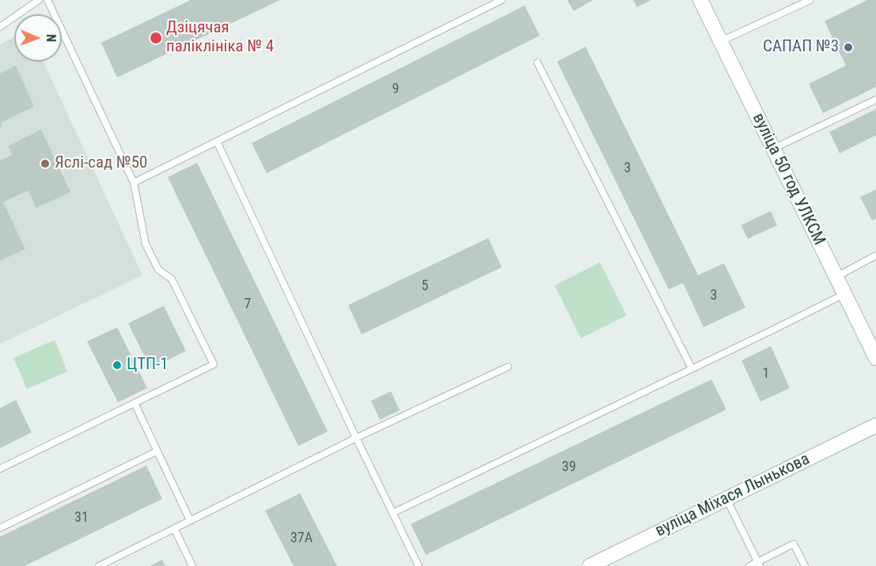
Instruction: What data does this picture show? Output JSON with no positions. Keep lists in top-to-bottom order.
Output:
{
  "streets": {
    "main road": ["вуліца 50 год УЛКСМ", "вуліца Міхася Лынькова"]
  },
  "places": [
    "Дзіцячая паліклініка № 4",
    "САПАП №3",
    "Яслі-сад №50",
    "ЦТП-1"
  ],
  "house_numbers": [
    "9",
    "3",
    "5",
    "3",
    "7",
    "1",
    "39",
    "31",
    "37А"
  ],
  "north": "right"
}
